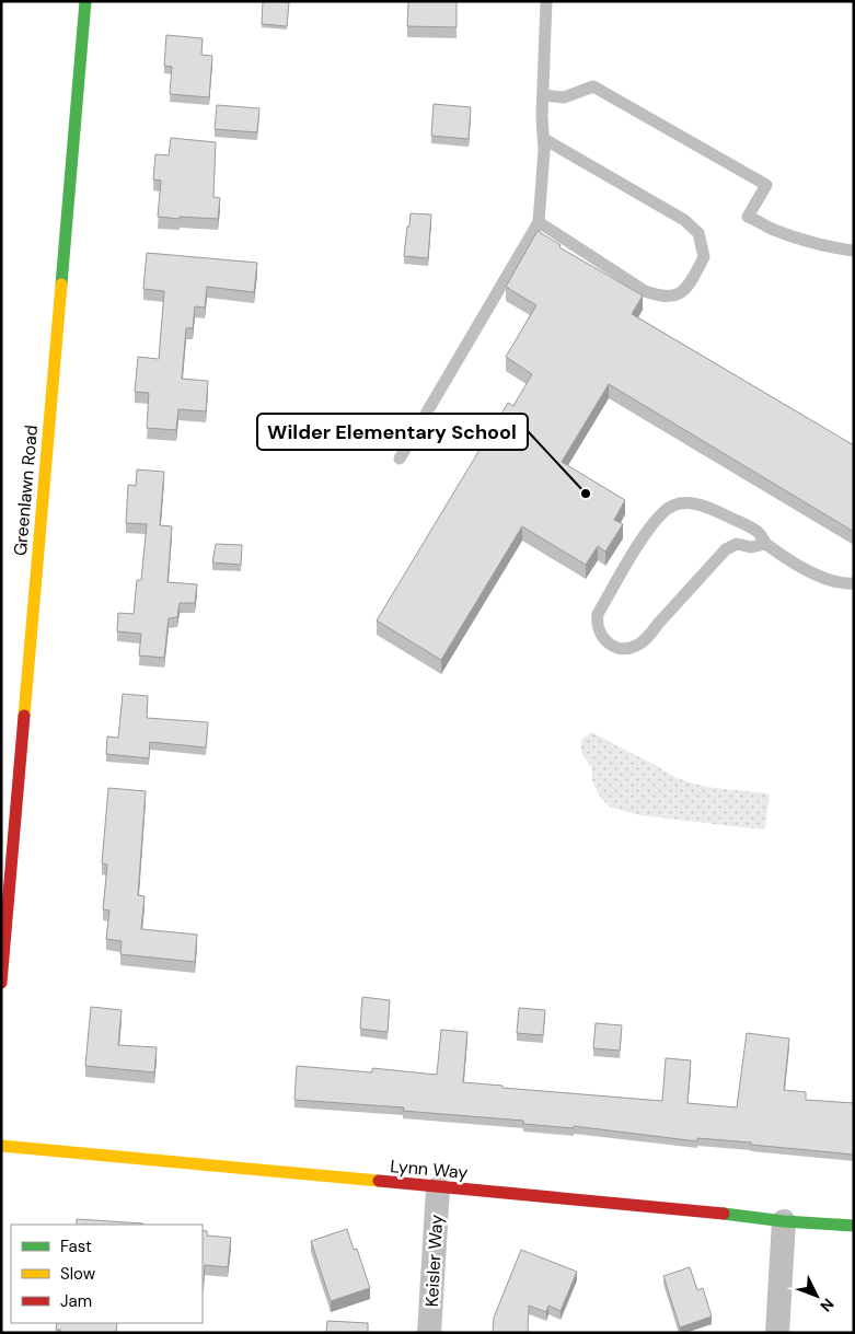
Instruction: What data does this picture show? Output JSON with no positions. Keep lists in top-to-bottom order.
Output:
{
  "streets": {
    "street": ["Greenlawn Road", "Lynn Way", "Keisler Way"]
  },
  "crossings": [
    ["Lynn Way", "Keisler Way"]
  ],
  "places": ["Wilder Elementary School"],
  "legend": ["Fast", "Slow", "Jam"],
  "north": "bottom right"
}
